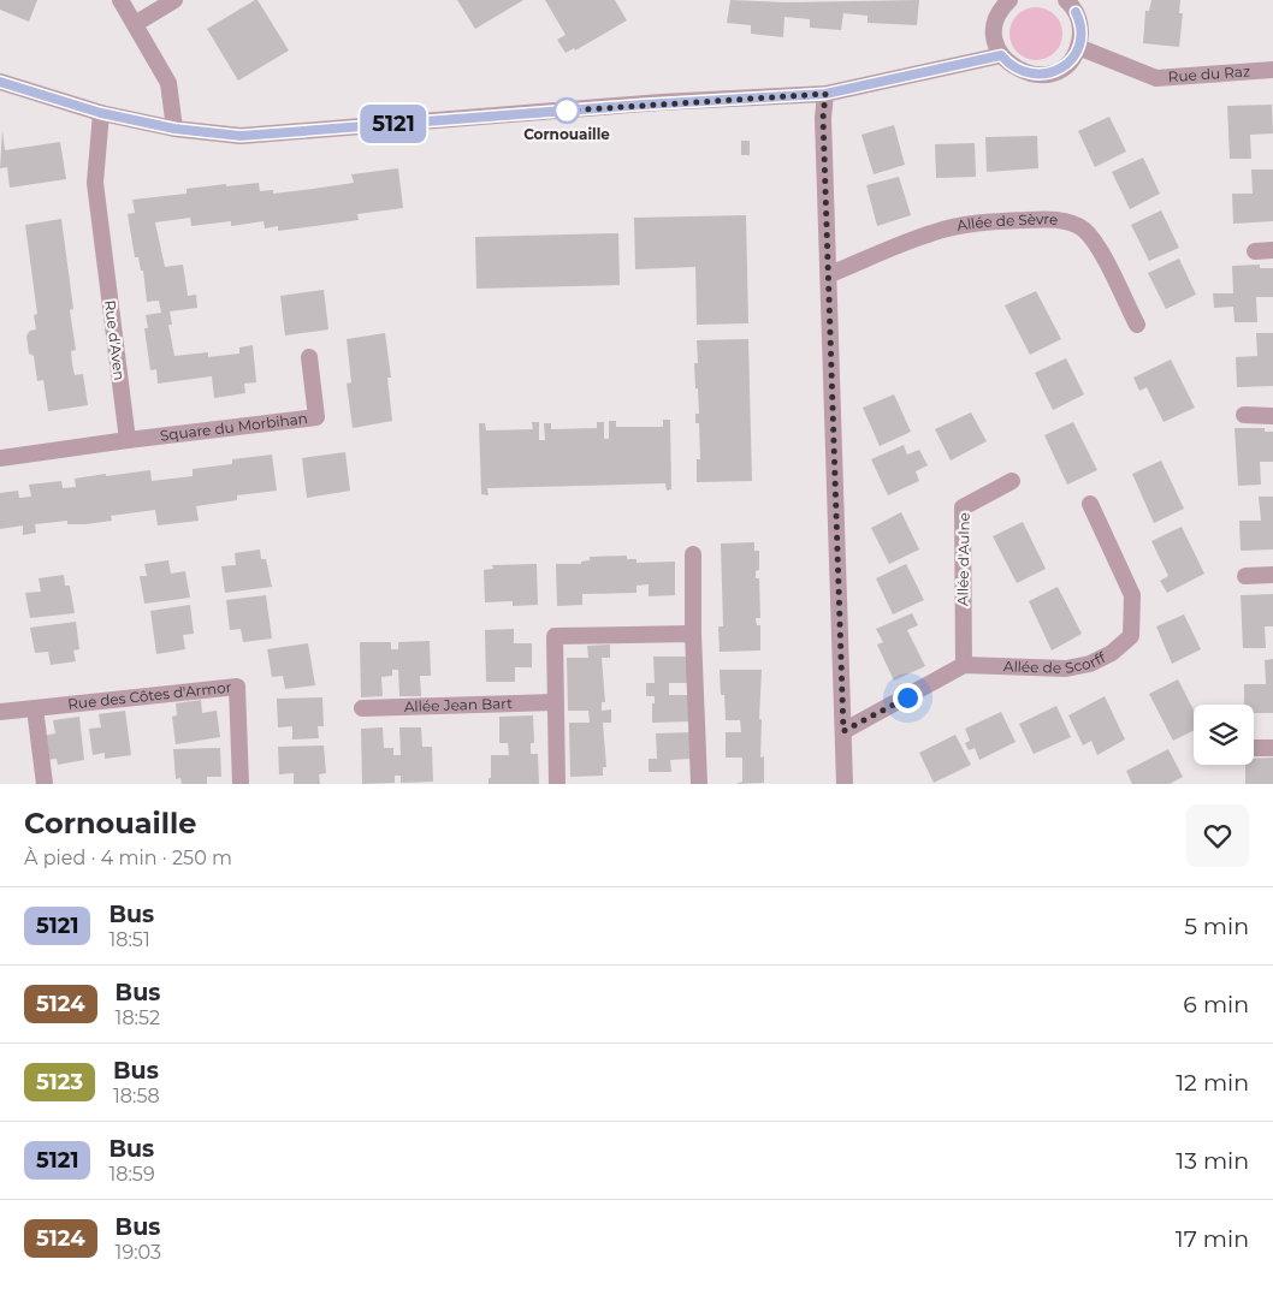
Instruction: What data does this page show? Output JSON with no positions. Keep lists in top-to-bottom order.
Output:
{
  "streets": {
    "street": [
      "Rue du Raz",
      "Allée de Sèvre",
      "Rue d'Aven",
      "Square du Morbihan",
      "Allée d'Aulne",
      "Allée de Scorff",
      "Rue des Côtes d'Armor",
      "Allée Jean Bart"
    ]
  },
  "crossings": [
    ["Rue d'Aven", "Square du Morbihan"],
    ["Allée d'Aulne", "Allée de Scorff"]
  ],
  "places": ["Cornouaille"],
  "lines": ["bus line 5121"],
  "page": {
    "on_map": "5121",
    "heading": ["Cornouaille", "À pied · 4 min · 250 m"],
    "list": [
      {
        "mark": "5121",
        "name": "Bus",
        "note": "18:51",
        "value": "5 min"
      },
      {
        "mark": "5124",
        "name": "Bus",
        "note": "18:52",
        "value": "6 min"
      },
      {
        "mark": "5123",
        "name": "Bus",
        "note": "18:58",
        "value": "12 min"
      },
      {
        "mark": "5121",
        "name": "Bus",
        "note": "18:59",
        "value": "13 min"
      },
      {
        "mark": "5124",
        "name": "Bus",
        "note": "19:03",
        "value": "17 min"
      }
    ]
  }
}
